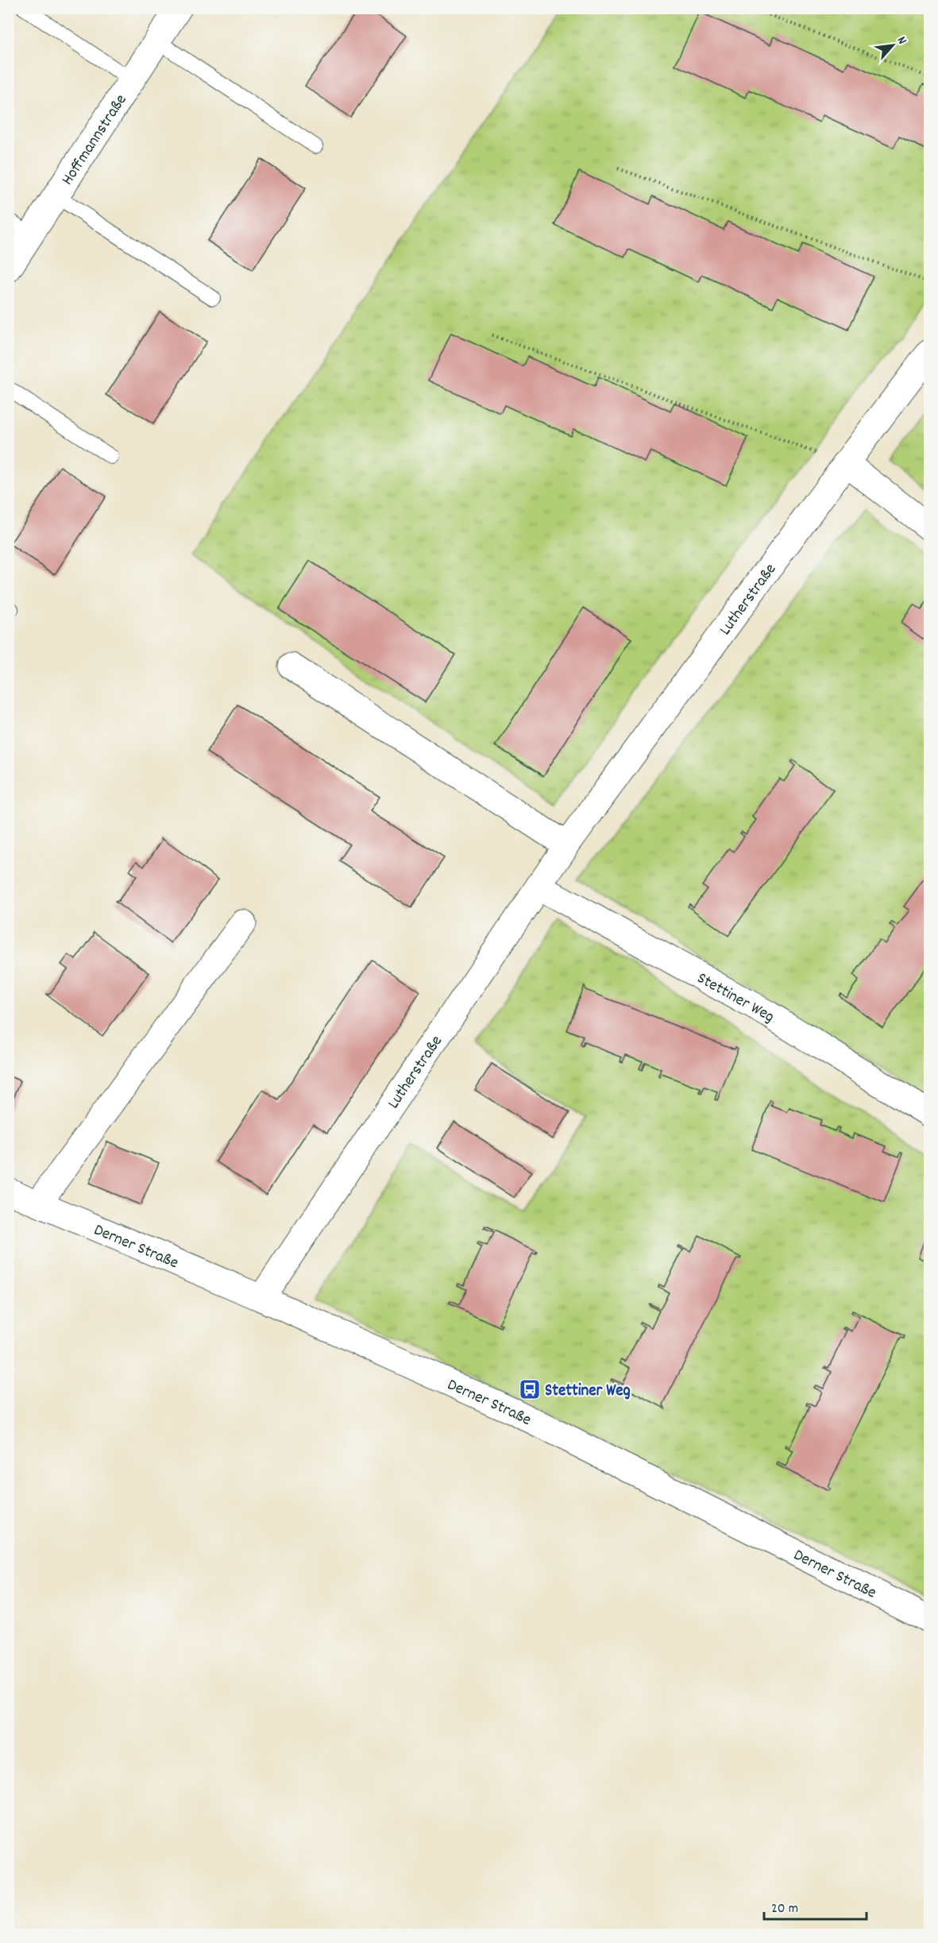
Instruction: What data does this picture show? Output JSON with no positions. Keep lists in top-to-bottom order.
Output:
{
  "streets": {
    "street": [
      "Hoffmannstraße",
      "Lutherstraße",
      "Stettiner Weg",
      "Derner Straße"
    ]
  },
  "crossings": [
    ["Lutherstraße", "Stettiner Weg"],
    ["Lutherstraße", "Derner Straße"]
  ],
  "places": {
    "bus stop": ["Stettiner Weg"]
  },
  "scale_bar": "20 m",
  "north": "top right"
}
